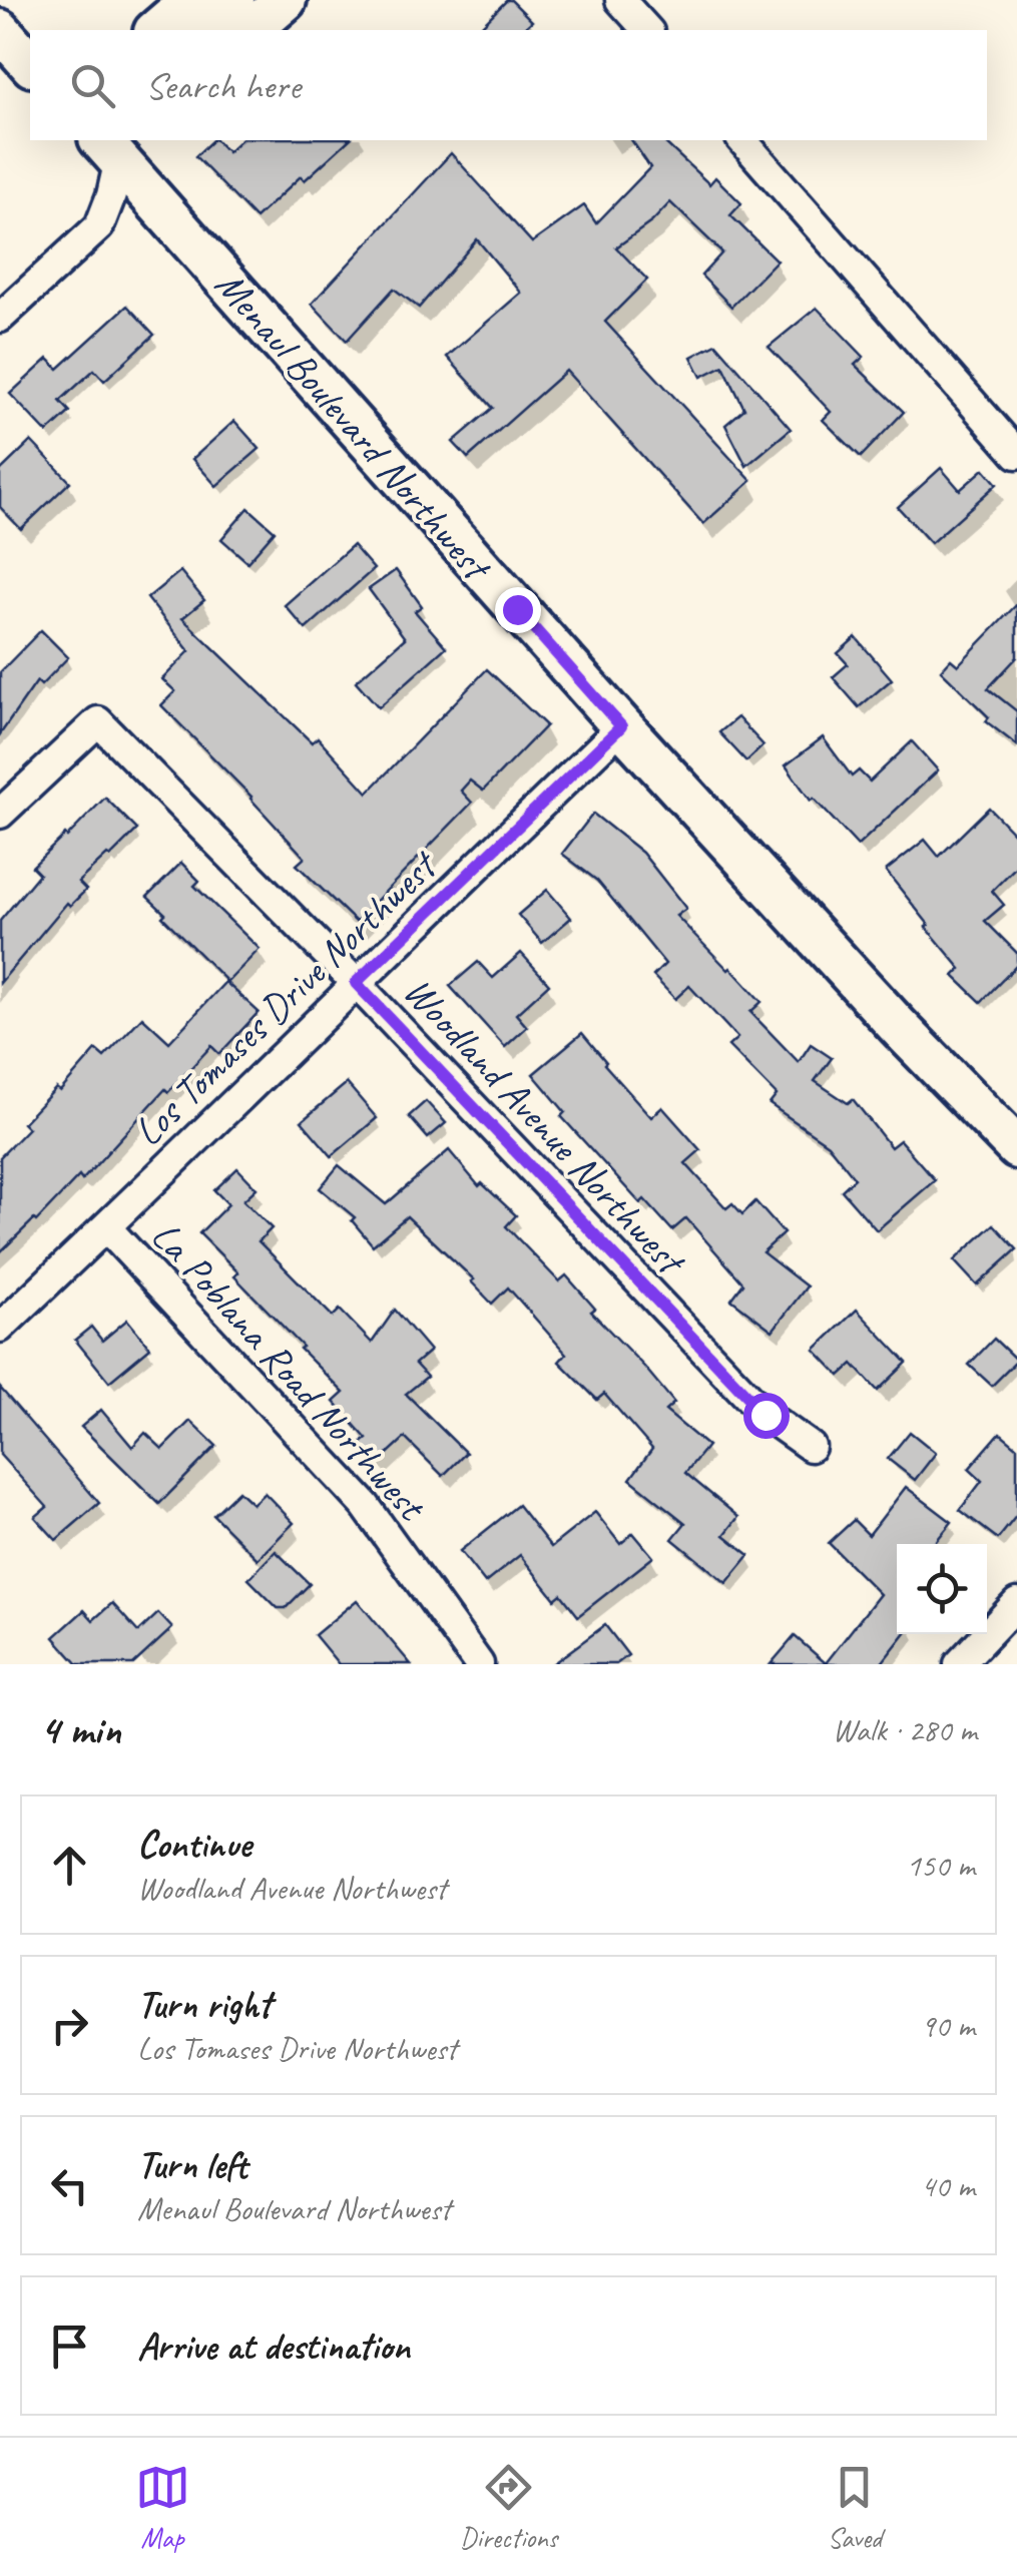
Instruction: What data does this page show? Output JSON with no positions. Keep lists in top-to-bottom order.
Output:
{
  "streets": {
    "main road": ["Menaul Boulevard Northwest"],
    "street": ["Los Tomases Drive Northwest", "Woodland Avenue Northwest", "La Poblana Road Northwest"]
  },
  "crossings": [
    ["Menaul Boulevard Northwest", "Los Tomases Drive Northwest"],
    ["Los Tomases Drive Northwest", "Woodland Avenue Northwest"],
    ["Los Tomases Drive Northwest", "La Poblana Road Northwest"]
  ],
  "page": {
    "search": "Search here",
    "heading": ["4 min", "Walk · 280 m"],
    "list": [
      ["Continue", "Woodland Avenue Northwest", "150 m"],
      ["Turn right", "Los Tomases Drive Northwest", "90 m"],
      ["Turn left", "Menaul Boulevard Northwest", "40 m"],
      "Arrive at destination"
    ],
    "nav": ["Map", "Directions", "Saved"]
  }
}
